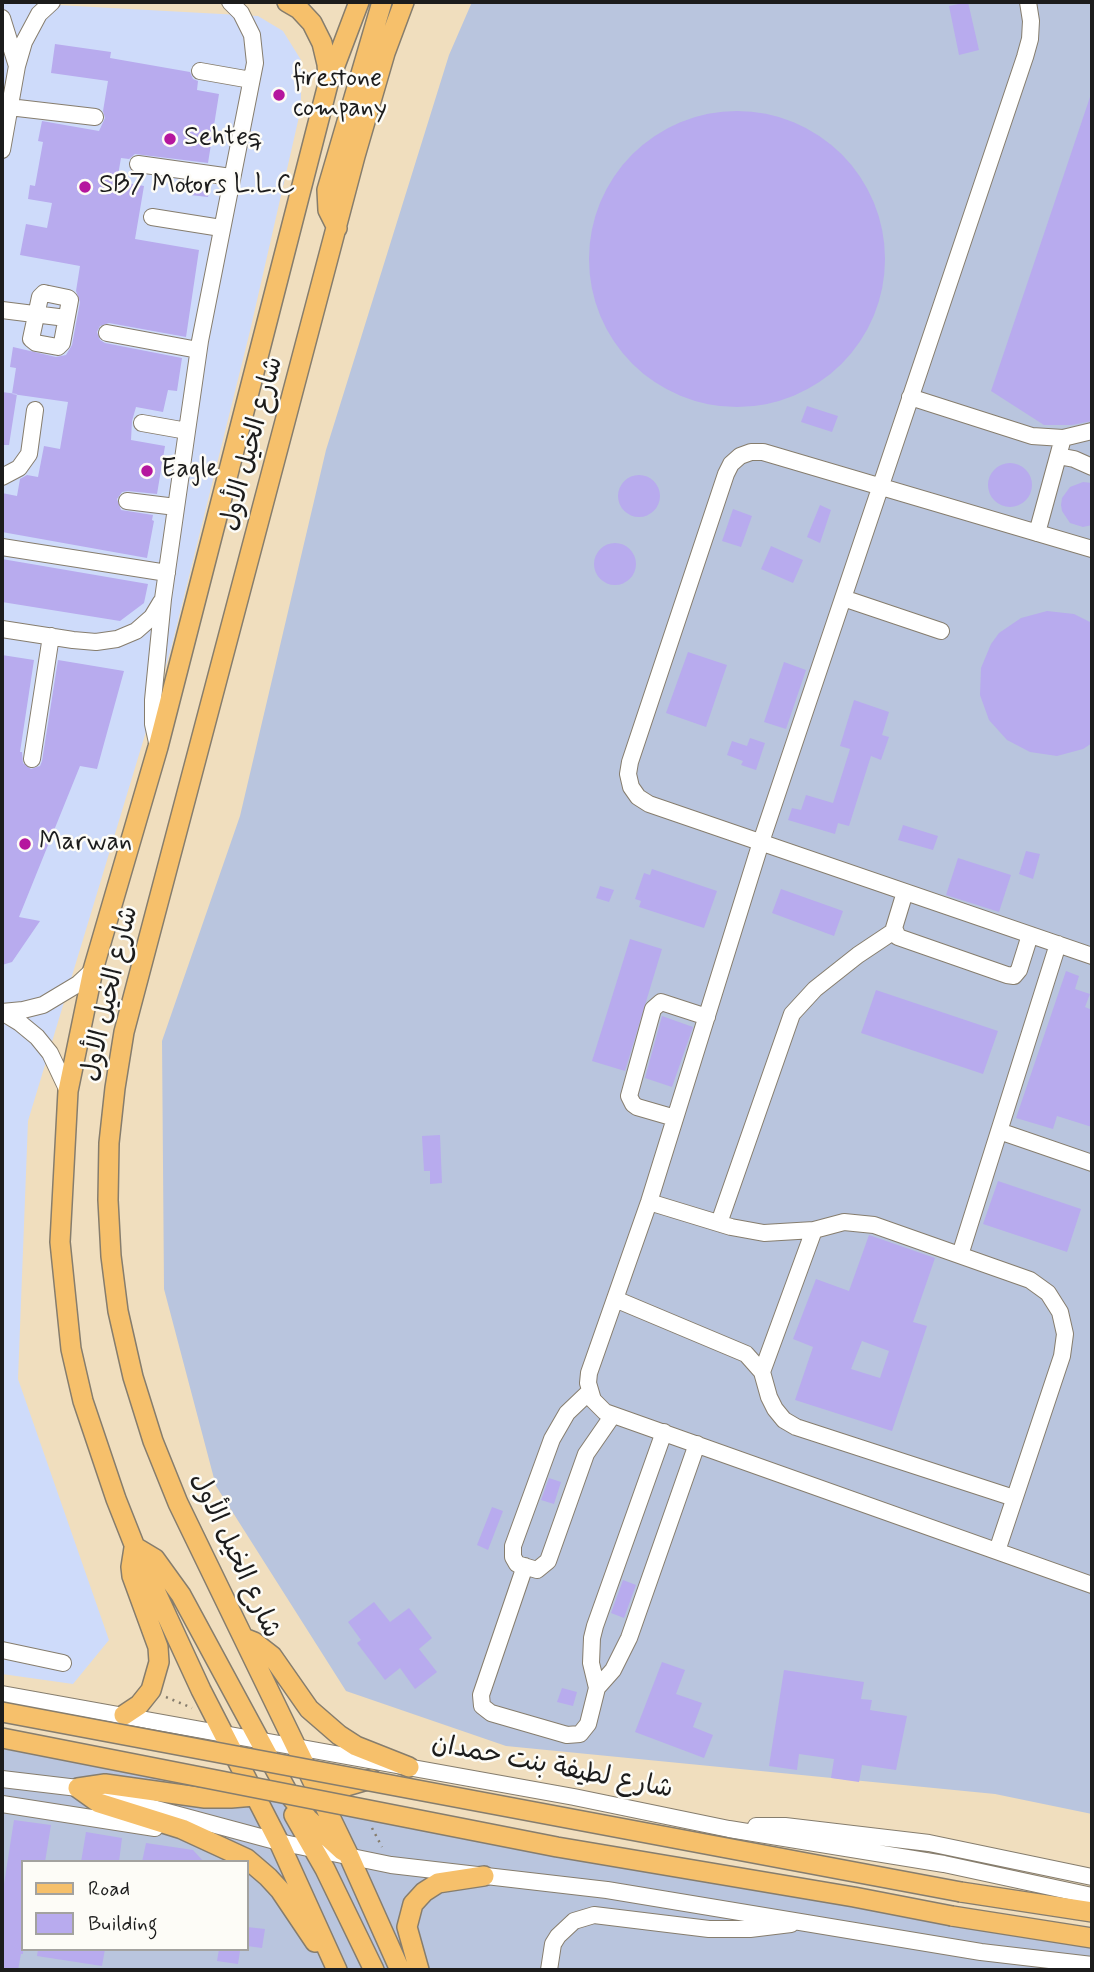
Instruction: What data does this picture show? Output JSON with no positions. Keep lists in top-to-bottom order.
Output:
{
  "streets": {
    "main road": ["شارع الخيل الأول", "شارع لطيفة بنت حمدان"]
  },
  "crossings": [
    ["شارع الخيل الأول", "شارع لطيفة بنت حمدان"]
  ],
  "places": [
    "firestone company",
    "Sehteq",
    "SB7 Motors L.L.C",
    "Eagle",
    "Marwan"
  ],
  "legend": ["Road", "Building"]
}
